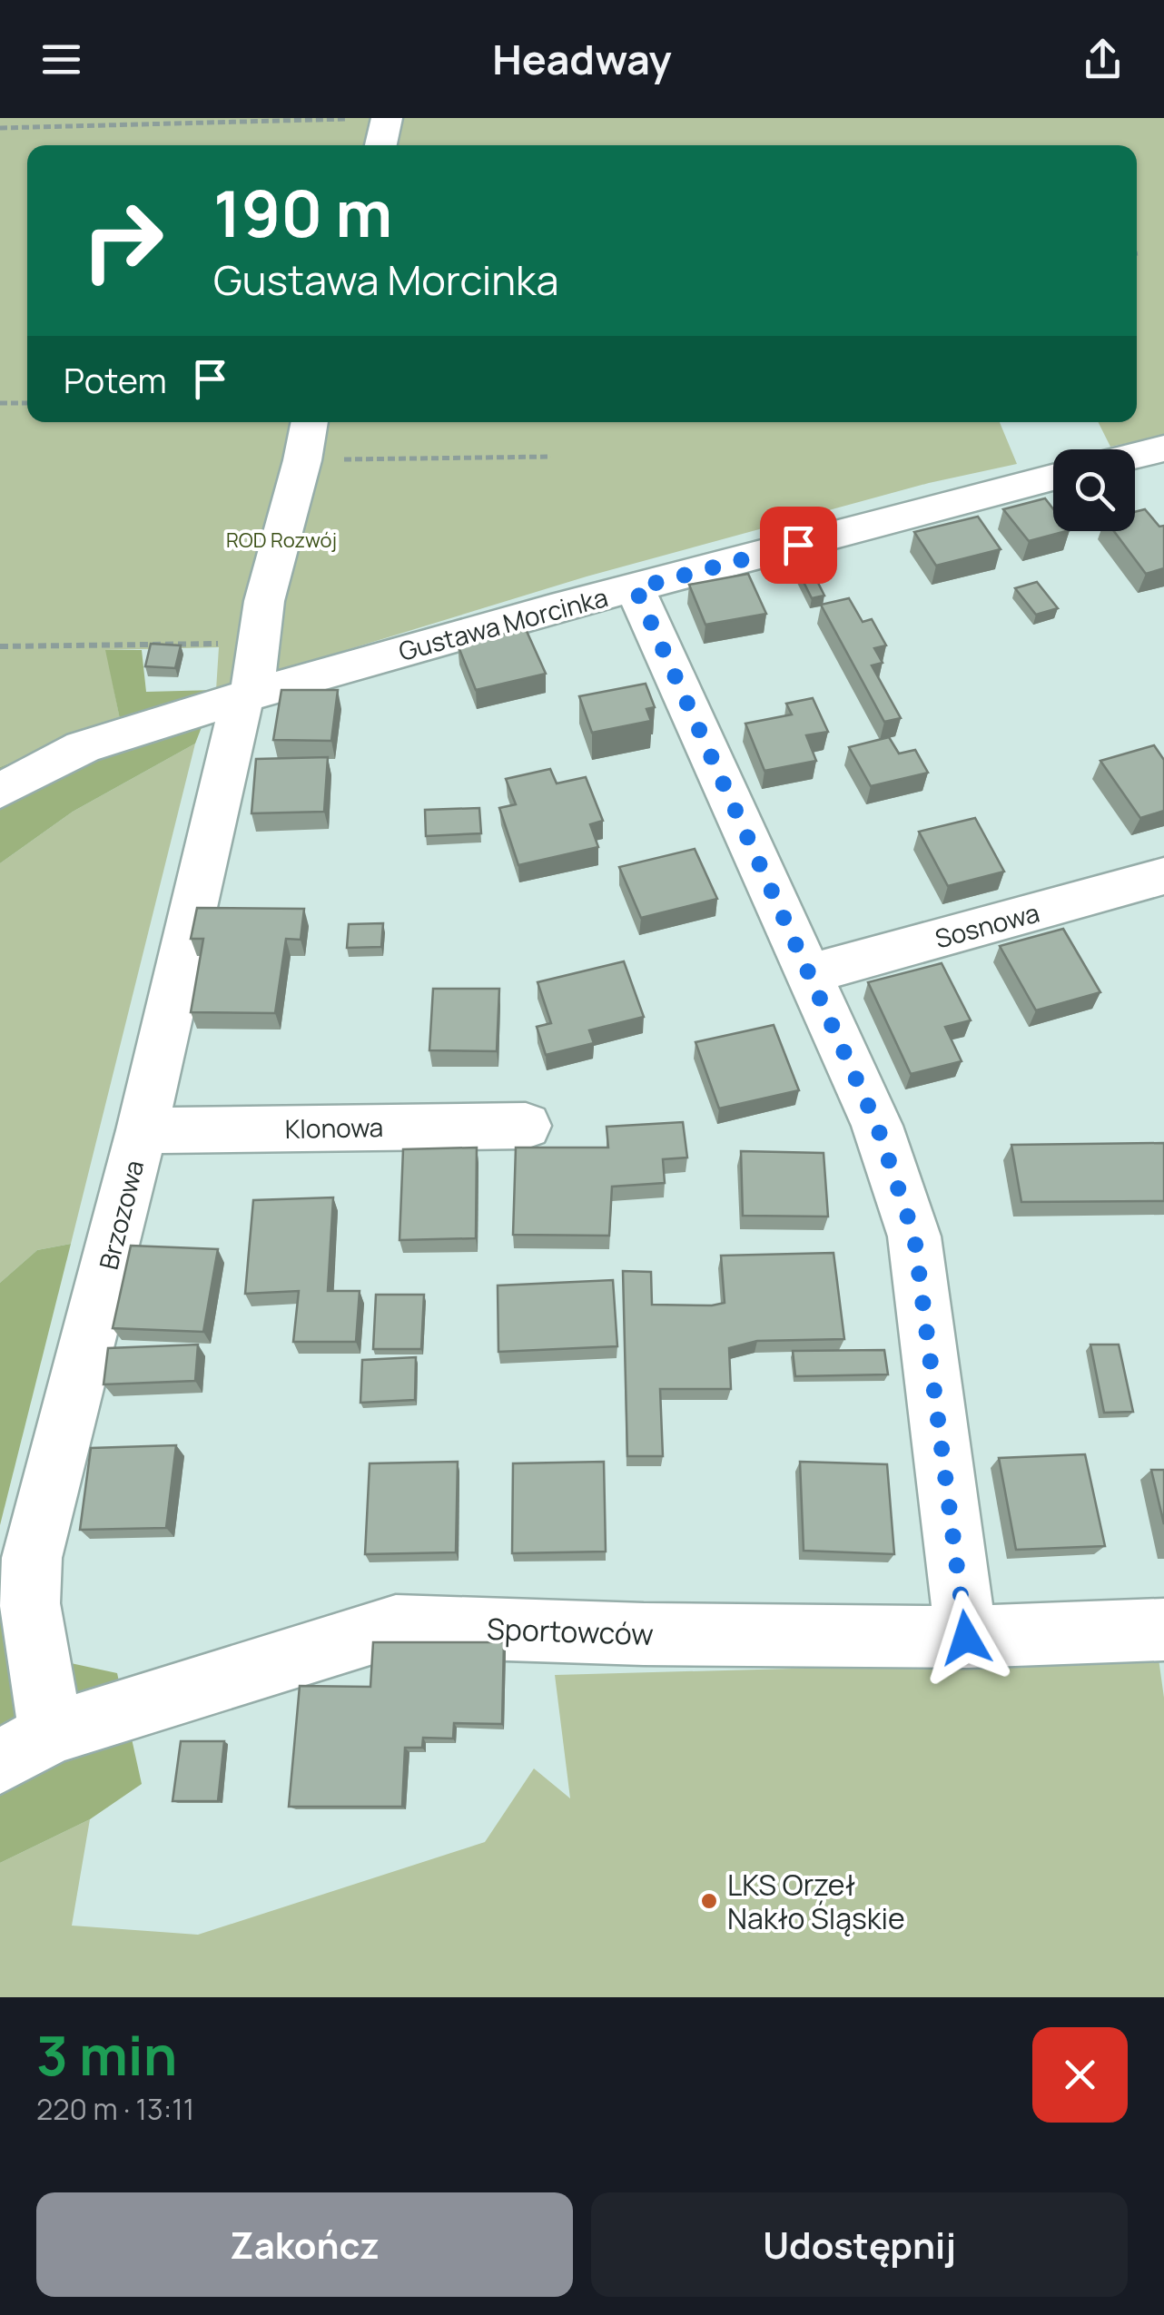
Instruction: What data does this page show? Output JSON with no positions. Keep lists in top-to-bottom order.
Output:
{
  "streets": {
    "street": [
      "Gustawa Morcinka",
      "Sosnowa",
      "Klonowa",
      "Brzozowa",
      "Sportowców"
    ]
  },
  "crossings": [
    ["Gustawa Morcinka", "Brzozowa"],
    ["Klonowa", "Brzozowa"],
    ["Brzozowa", "Sportowców"]
  ],
  "parks": ["ROD Rozwój"],
  "places": ["LKS Orzeł Nakło Śląskie"],
  "page": {
    "header": "Headway",
    "turn": ["190 m", "Gustawa Morcinka"],
    "then": "Potem",
    "heading": ["3 min", "220 m · 13:11"],
    "buttons": ["Zakończ", "Udostępnij"]
  }
}
